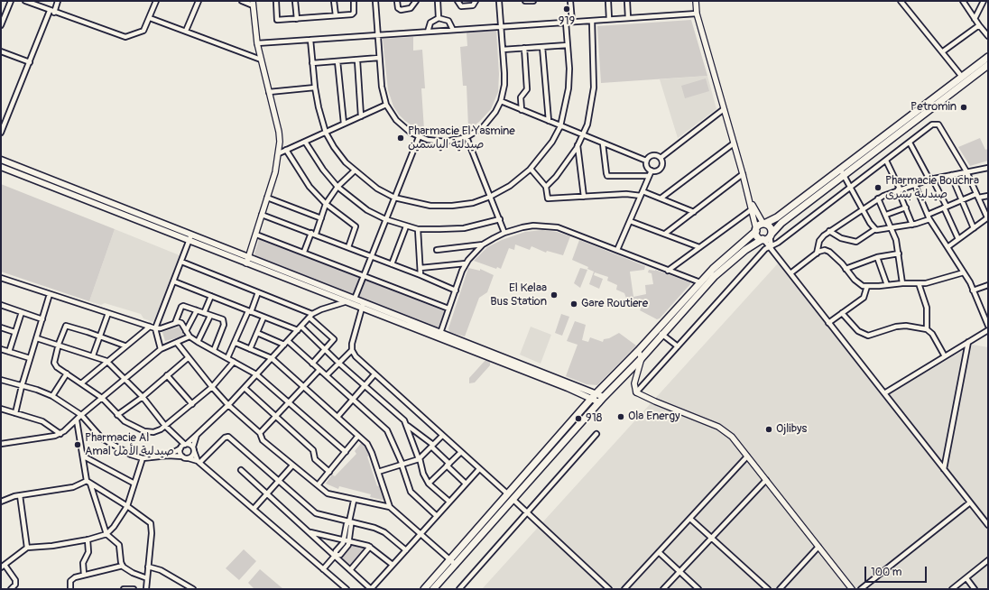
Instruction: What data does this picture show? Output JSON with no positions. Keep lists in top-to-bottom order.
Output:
{
  "places": [
    "919",
    "Petromin",
    "Pharmacie El Yasmine صيدلية الياسمين",
    "Pharmacie Bouchra صيدلية بشرى",
    "El Kelaa Bus Station",
    "Gare Routiere",
    "Ola Energy",
    "918",
    "Ojlibys",
    "Pharmacie Al Amal صيدلية الأمل"
  ],
  "scale_bar": "100 m"
}
